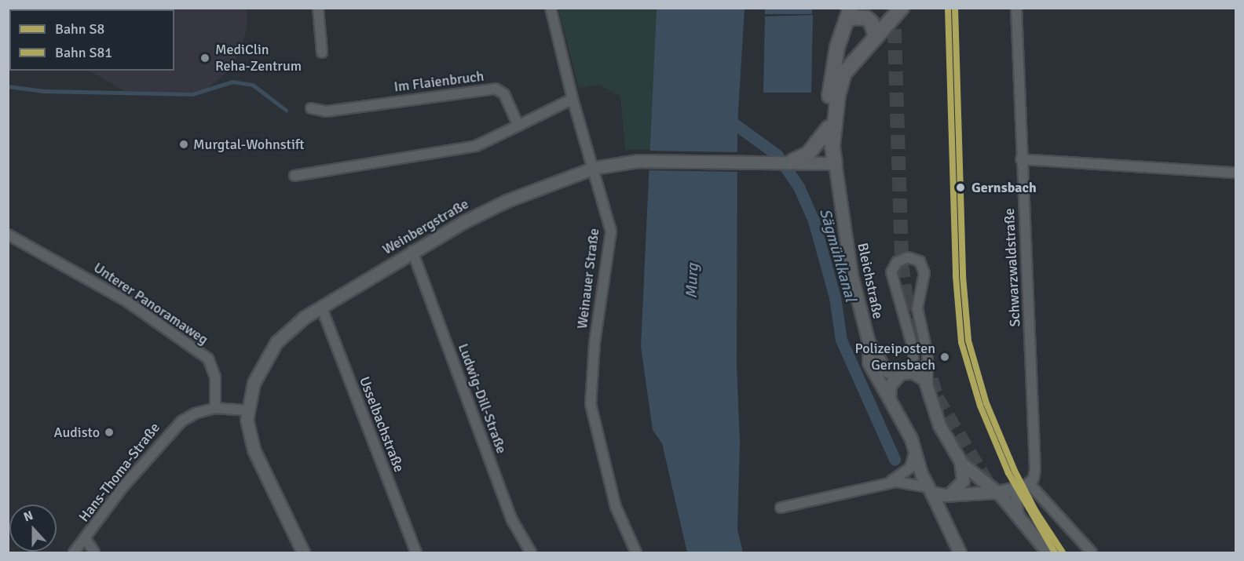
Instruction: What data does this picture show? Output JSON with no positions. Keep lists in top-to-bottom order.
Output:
{
  "streets": {
    "street": [
      "Im Flaienbruch",
      "Weinbergstraße",
      "Schwarzwaldstraße",
      "Weinauer Straße",
      "Bleichstraße",
      "Unterer Panoramaweg",
      "Ludwig-Dill-Straße",
      "Usselbachstraße",
      "Hans-Thoma-Straße"
    ]
  },
  "crossings": [
    ["Weinbergstraße", "Weinauer Straße"],
    ["Weinbergstraße", "Bleichstraße"],
    ["Weinbergstraße", "Ludwig-Dill-Straße"],
    ["Weinbergstraße", "Usselbachstraße"],
    ["Weinbergstraße", "Hans-Thoma-Straße"],
    ["Unterer Panoramaweg", "Hans-Thoma-Straße"]
  ],
  "water": ["Sägmühlkanal", "Murg"],
  "places": [
    "MediClin Reha-Zentrum",
    "Murgtal-Wohnstift",
    "Gernsbach",
    "Polizeiposten Gernsbach",
    "Audisto"
  ],
  "lines": ["rail line S8", "rail line S81"],
  "legend": ["Bahn S8", "Bahn S81"],
  "north": "top"
}
